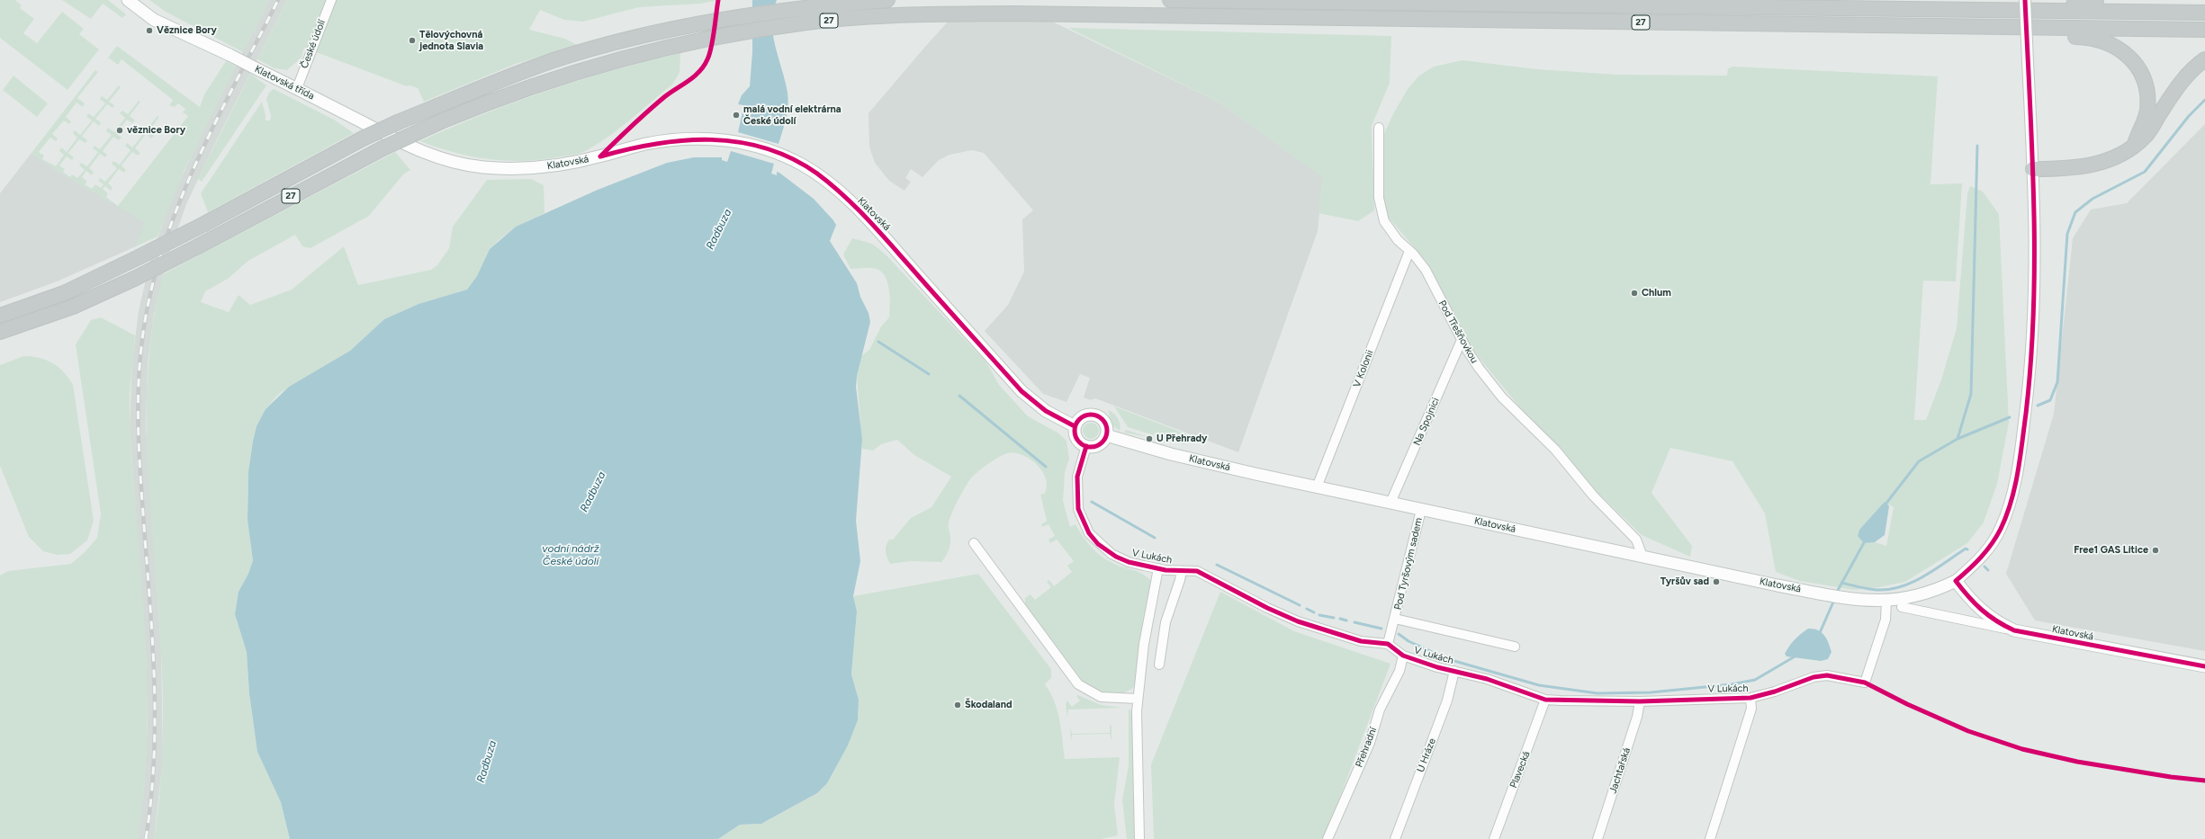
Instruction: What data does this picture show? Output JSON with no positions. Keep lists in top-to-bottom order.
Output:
{
  "streets": {
    "highway": ["27"],
    "main road": ["Klatovská třída", "Klatovská"],
    "street": [
      "České údolí",
      "Pod Třešňovkou",
      "V Kolonii",
      "Na Spojnici",
      "V Lukách",
      "Pod Tyršovým sadem",
      "Přehradní",
      "U Hráze",
      "Plavecká",
      "Jachtařská"
    ]
  },
  "crossings": [
    ["České údolí", "Klatovská třída"],
    ["Klatovská třída", "Klatovská"],
    ["Klatovská", "Pod Třešňovkou"],
    ["Klatovská", "V Kolonii"],
    ["Klatovská", "Na Spojnici"],
    ["Klatovská", "V Lukách"],
    ["Klatovská", "Pod Tyršovým sadem"],
    ["Pod Třešňovkou", "V Kolonii"],
    ["Pod Třešňovkou", "Na Spojnici"],
    ["V Lukách", "Přehradní"],
    ["V Lukách", "U Hráze"],
    ["V Lukách", "Plavecká"],
    ["V Lukách", "Jachtařská"]
  ],
  "water": ["Radbuza", "vodní nádrž České údolí"],
  "places": [
    "Věznice Bory",
    "Tělovýchovná jednota Slavia",
    "malá vodní elektrárna České údolí",
    "věznice Bory",
    "Chlum",
    "U Přehrady",
    "Free1 GAS Litice",
    "Tyršův sad",
    "Škodaland"
  ]
}
